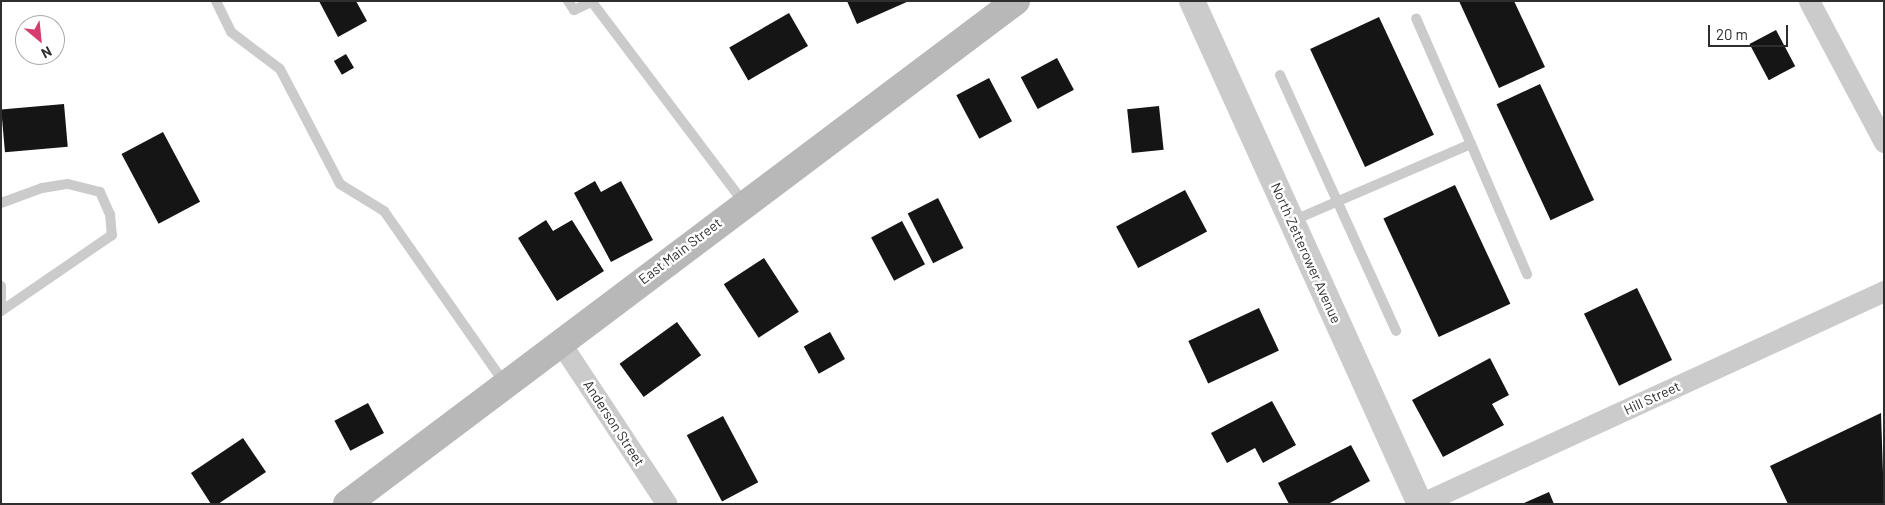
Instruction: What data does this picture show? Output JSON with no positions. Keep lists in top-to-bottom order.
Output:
{
  "streets": {
    "main road": ["East Main Street"],
    "street": ["North Zetterower Avenue", "Hill Street", "Anderson Street"]
  },
  "crossings": [
    ["East Main Street", "Anderson Street"],
    ["North Zetterower Avenue", "Hill Street"]
  ],
  "scale_bar": "20 m",
  "north": "bottom right"
}
